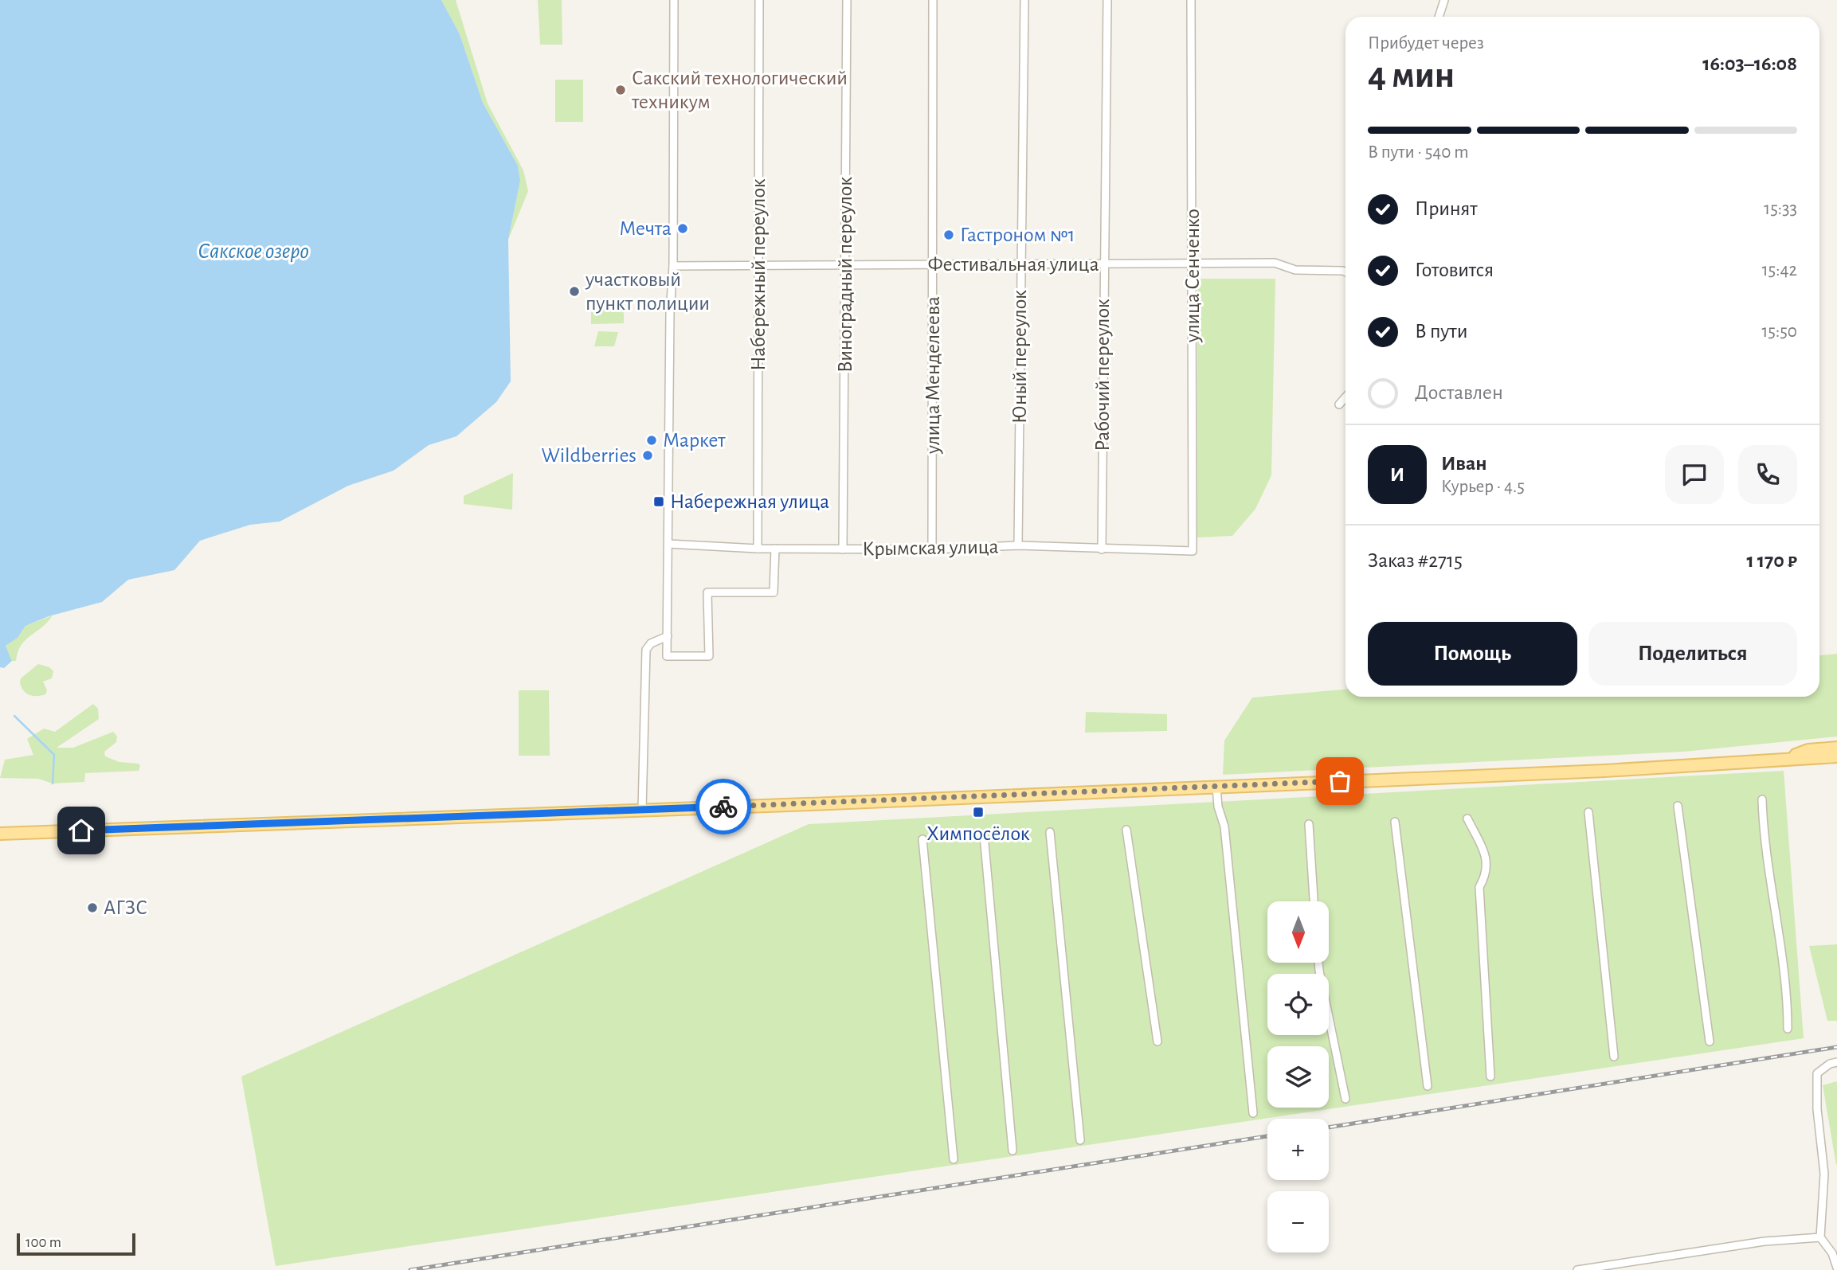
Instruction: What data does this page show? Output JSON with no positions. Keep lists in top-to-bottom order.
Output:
{
  "streets": {
    "street": [
      "Фестивальная улица",
      "Набережный переулок",
      "Виноградный переулок",
      "улица Сенченко",
      "Юный переулок",
      "улица Менделеева",
      "Рабочий переулок",
      "Крымская улица"
    ]
  },
  "crossings": [
    ["Фестивальная улица", "Набережный переулок"],
    ["Фестивальная улица", "Виноградный переулок"],
    ["Фестивальная улица", "улица Сенченко"],
    ["Фестивальная улица", "Юный переулок"],
    ["Фестивальная улица", "улица Менделеева"],
    ["Фестивальная улица", "Рабочий переулок"],
    ["Набережный переулок", "Крымская улица"],
    ["Виноградный переулок", "Крымская улица"],
    ["улица Сенченко", "Крымская улица"],
    ["Юный переулок", "Крымская улица"],
    ["улица Менделеева", "Крымская улица"],
    ["Рабочий переулок", "Крымская улица"]
  ],
  "water": ["Сакское озеро"],
  "places": {
    "other": [
      "Сакский технологический техникум",
      "Мечта",
      "Гастроном №1",
      "участковый пункт полиции",
      "Маркет",
      "Wildberries",
      "АГЗС"
    ],
    "transit": ["Набережная улица", "Химпосёлок"]
  },
  "scale_bar": "100 m",
  "north": "bottom",
  "page": {
    "heading": ["4 мин", "Прибудет через", "16:03–16:08"],
    "panel": [
      "Иван",
      "Курьер · 4.5",
      "Заказ #2715",
      "1 170 ₽"
    ],
    "bar": "В пути · 540 m",
    "list": [
      ["Принят", "15:33"],
      ["Готовится", "15:42"],
      ["В пути", "15:50"],
      "Доставлен"
    ],
    "round": "И",
    "buttons": ["Помощь", "Поделиться"],
    "map_buttons": ["+", "−"],
    "scale": "100 m"
  }
}
